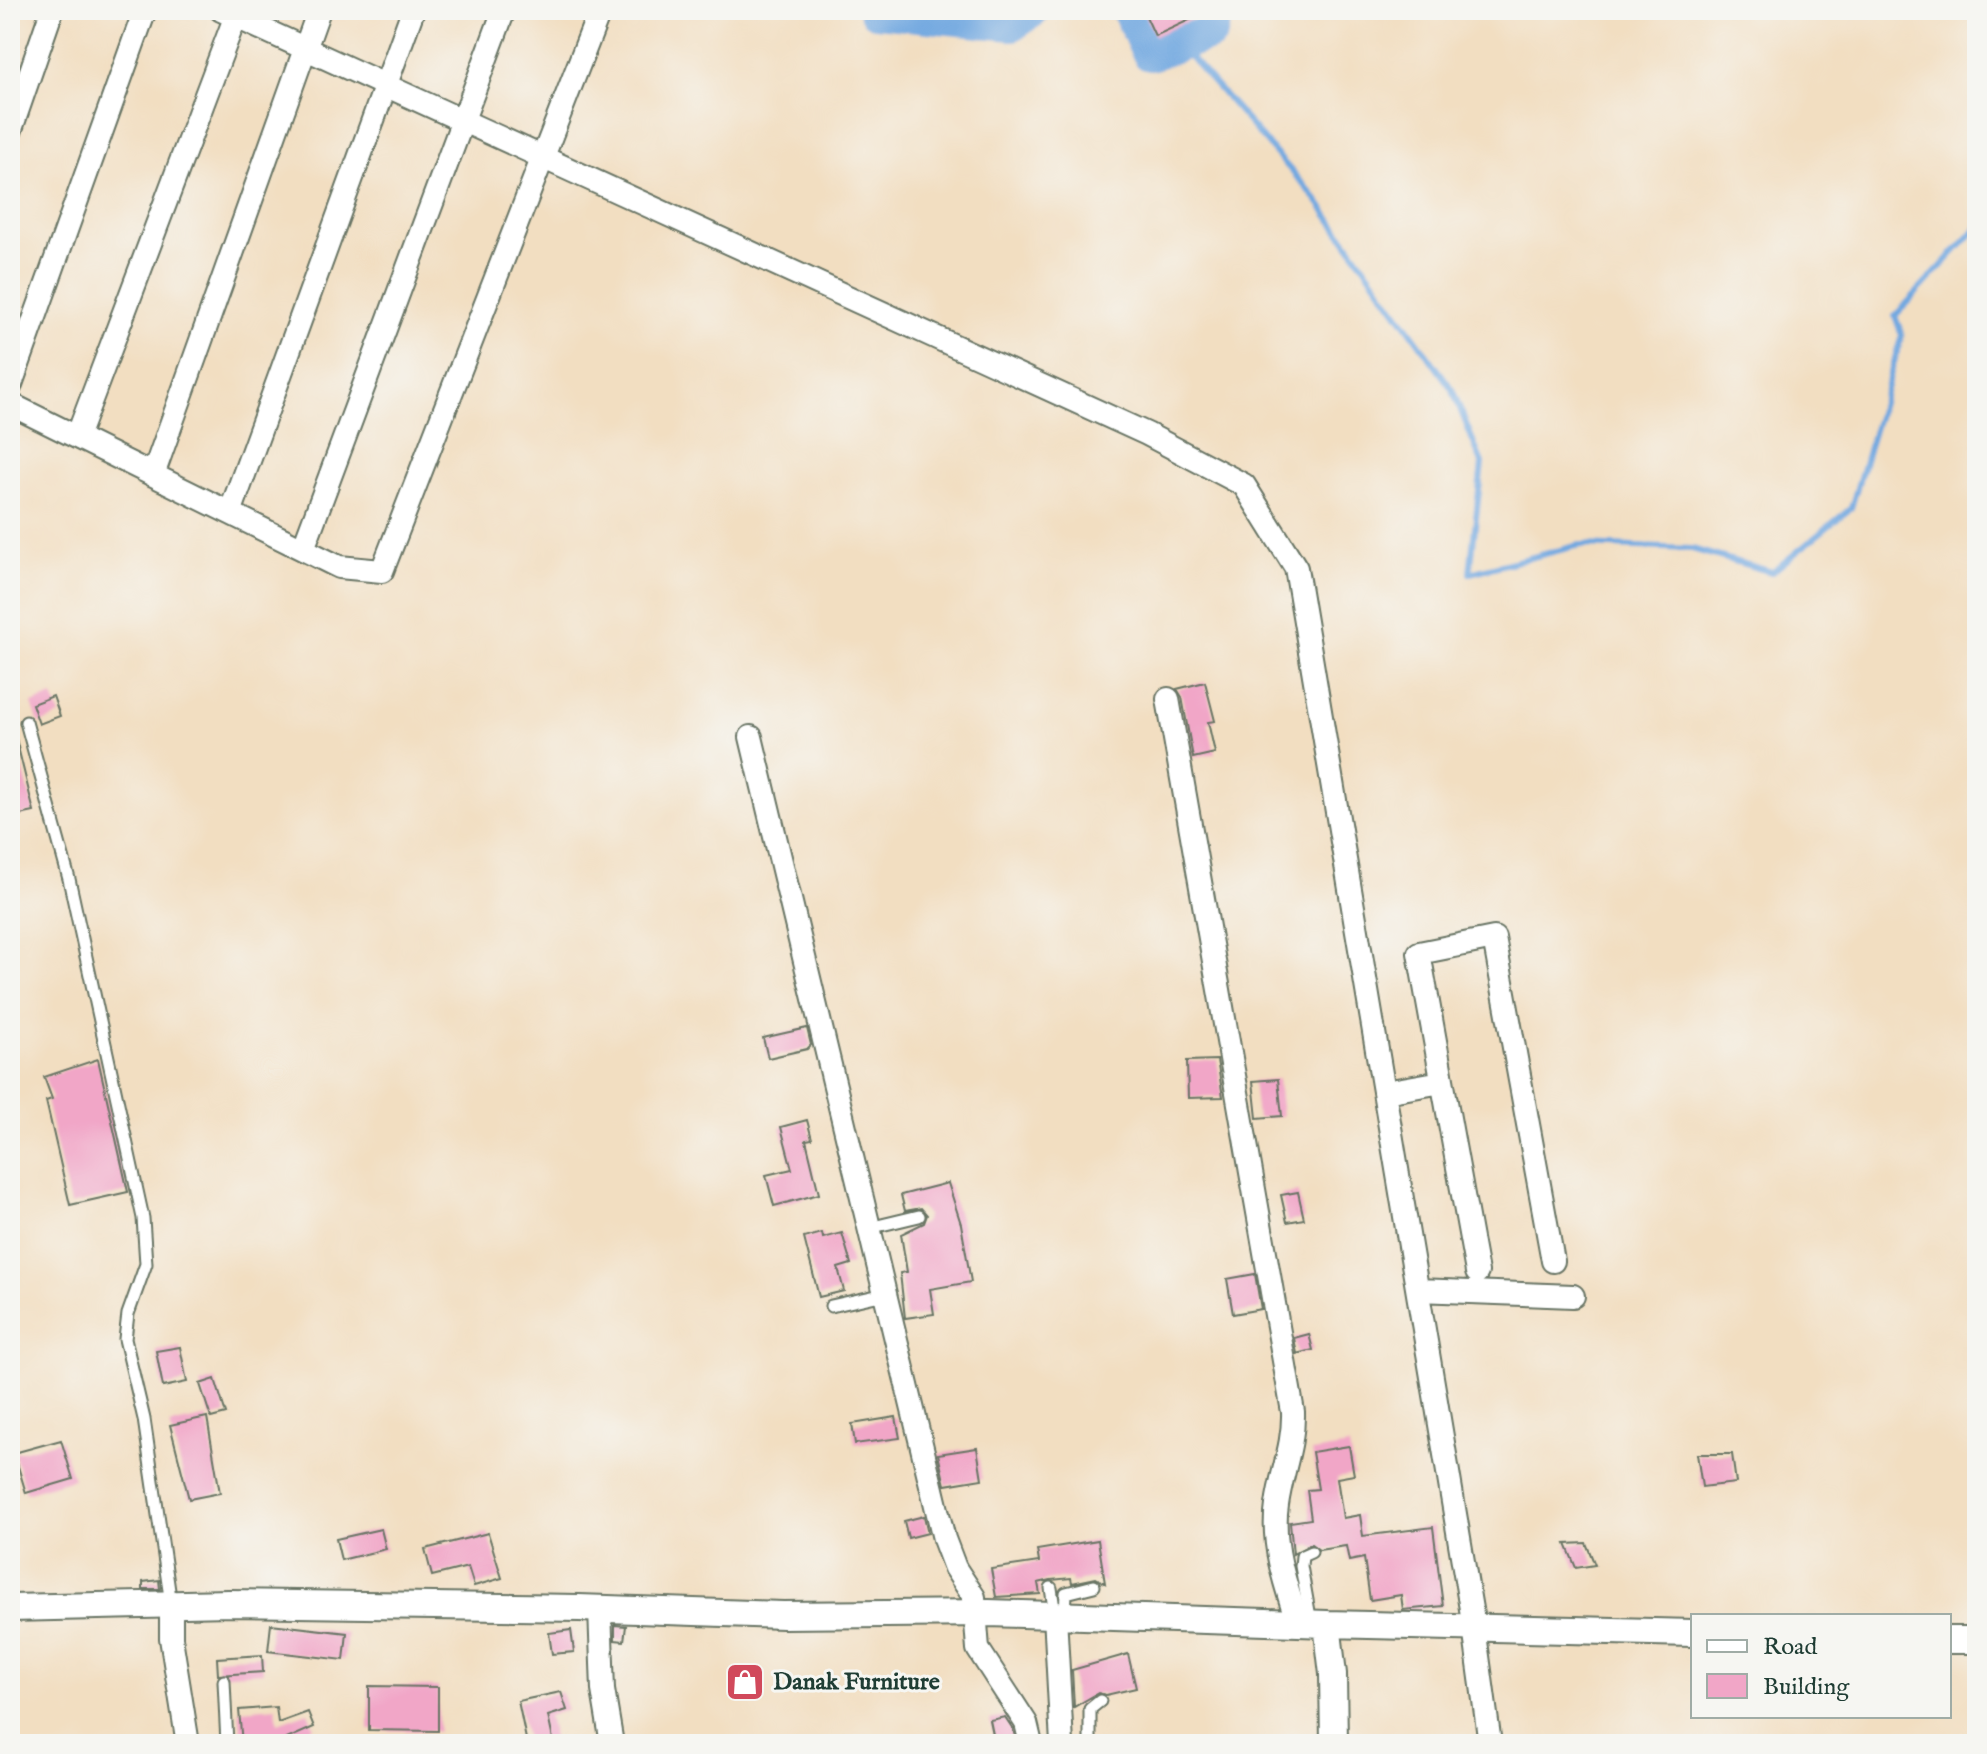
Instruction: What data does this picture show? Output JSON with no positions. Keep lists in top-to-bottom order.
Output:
{
  "places": {
    "shop": ["Danak Furniture"]
  },
  "legend": ["Road", "Building"]
}
